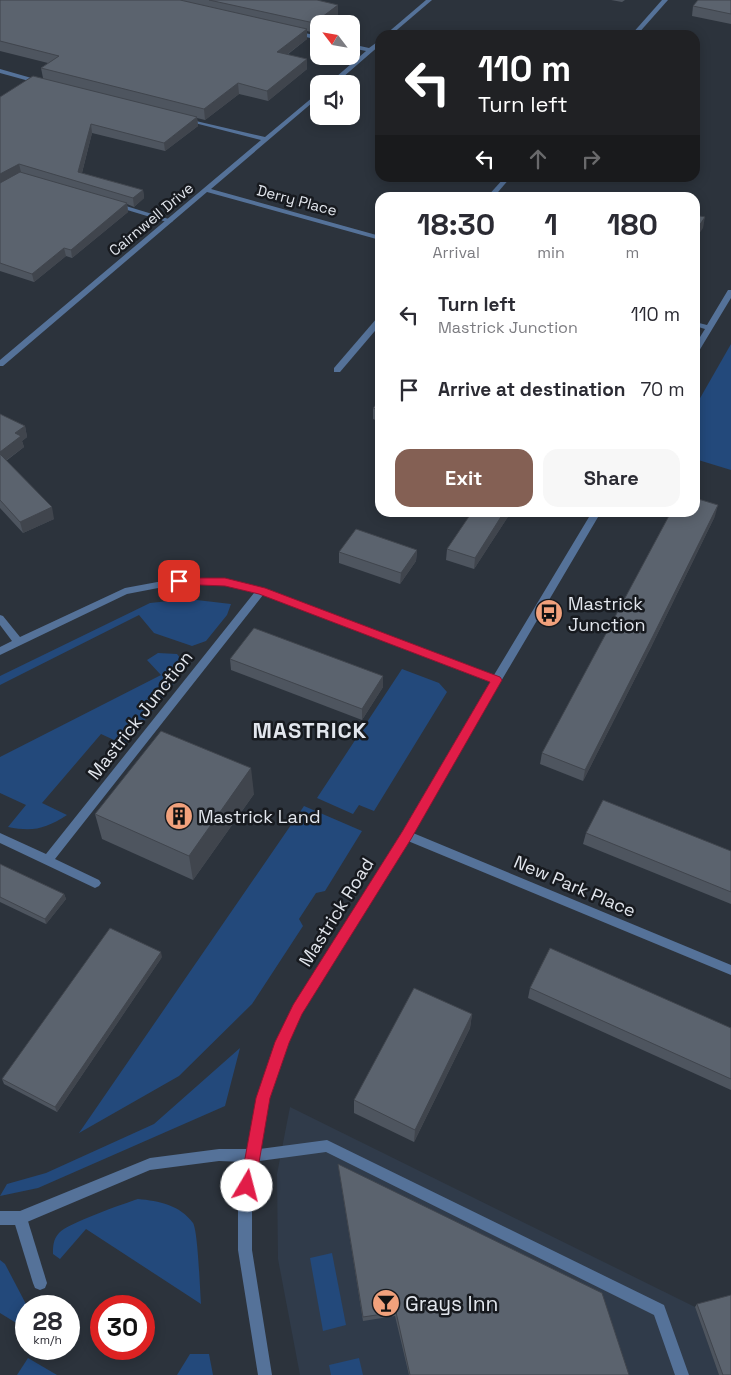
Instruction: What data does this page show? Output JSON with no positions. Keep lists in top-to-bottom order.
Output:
{
  "streets": {
    "street": [
      "Derry Place",
      "Cairnwell Drive",
      "Mastrick Junction",
      "New Park Place",
      "Mastrick Road"
    ]
  },
  "crossings": [
    ["Derry Place", "Cairnwell Drive"],
    ["New Park Place", "Mastrick Road"]
  ],
  "districts": ["MASTRICK"],
  "places": {
    "bus stop": ["Mastrick Junction"],
    "building": ["Mastrick Land"],
    "bar": ["Grays Inn"]
  },
  "north": "top left",
  "page": {
    "turn": ["110 m", "Turn left"],
    "eta": [
      "18:30",
      "Arrival",
      "1",
      "min",
      "180",
      "m"
    ],
    "list": [
      {
        "name": "Turn left",
        "note": "Mastrick Junction",
        "value": "110 m"
      },
      {
        "name": "Arrive at destination",
        "value": "70 m"
      }
    ],
    "buttons": ["Exit", "Share"],
    "speed": "28 km/h",
    "limit": "30"
  }
}
